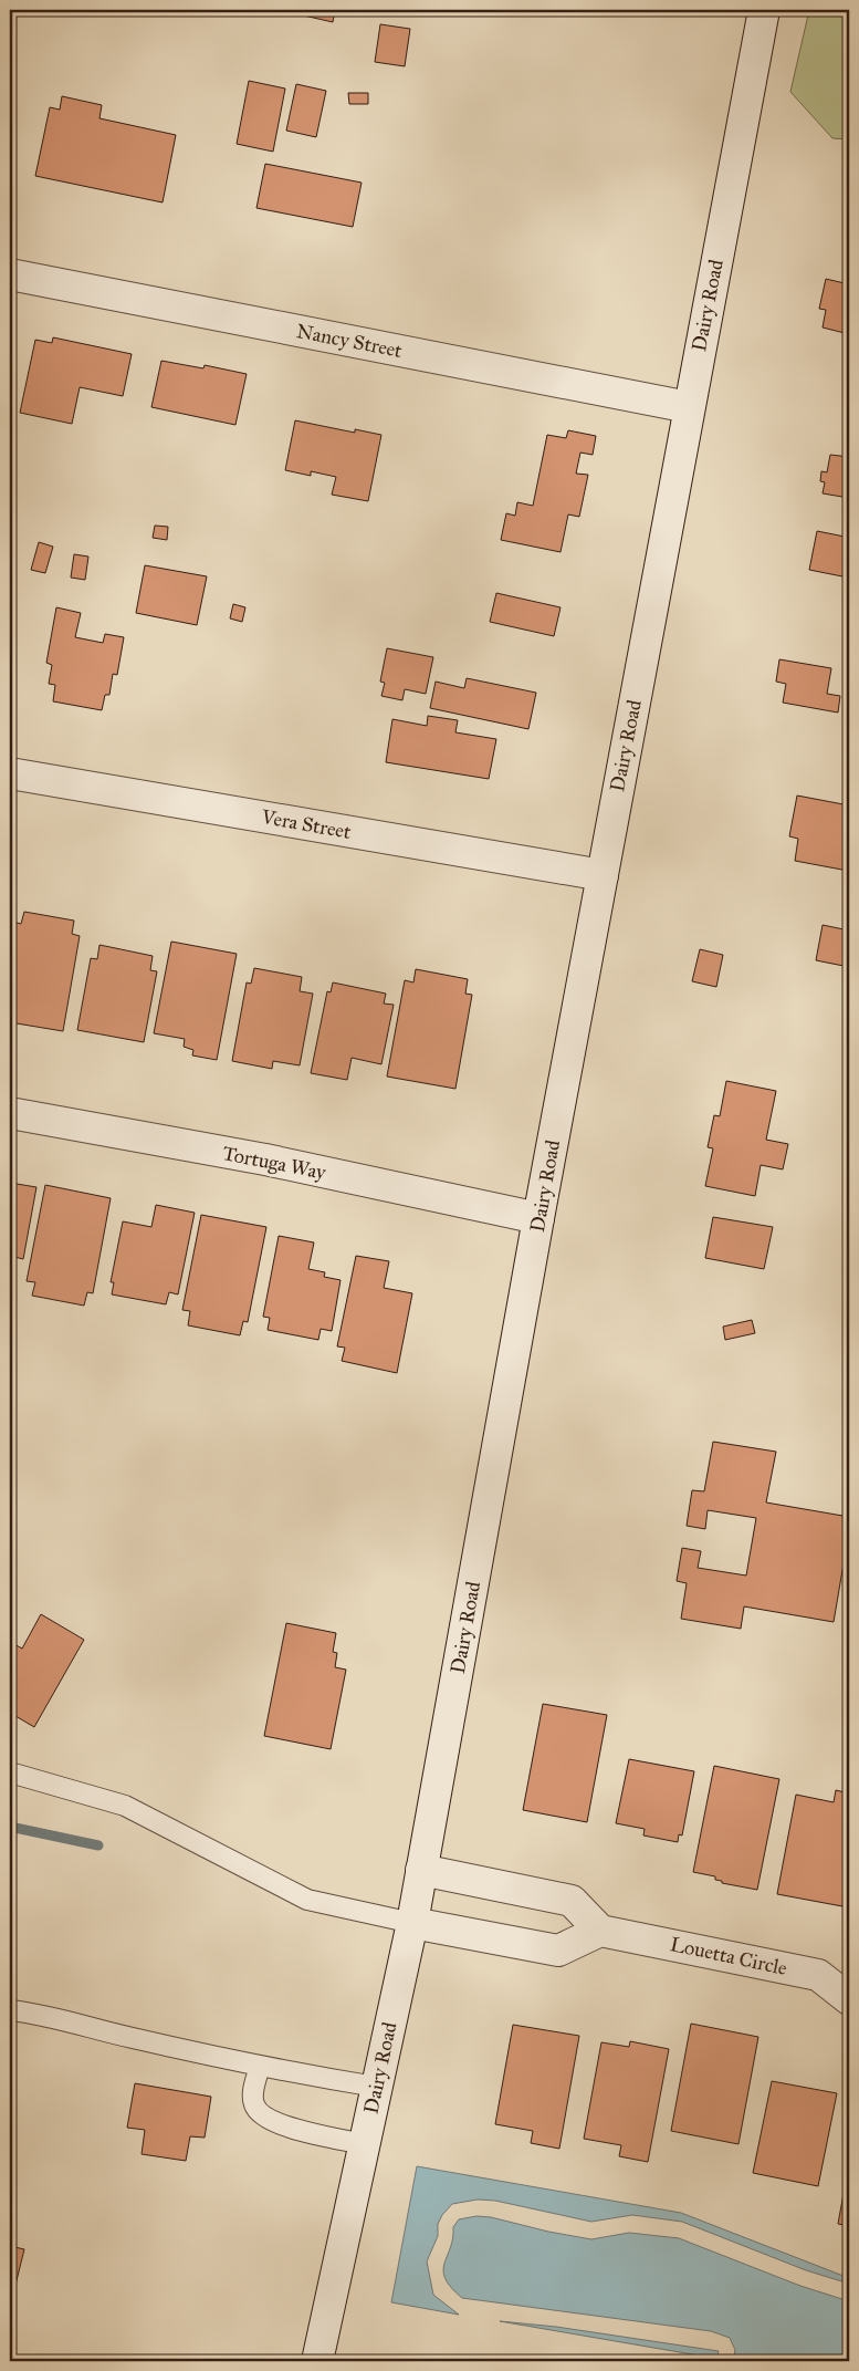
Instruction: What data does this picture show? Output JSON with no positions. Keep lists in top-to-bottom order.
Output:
{
  "streets": {
    "street": [
      "Dairy Road",
      "Nancy Street",
      "Vera Street",
      "Tortuga Way",
      "Louetta Circle"
    ]
  },
  "crossings": [
    ["Dairy Road", "Nancy Street"],
    ["Dairy Road", "Vera Street"],
    ["Dairy Road", "Tortuga Way"]
  ]
}
